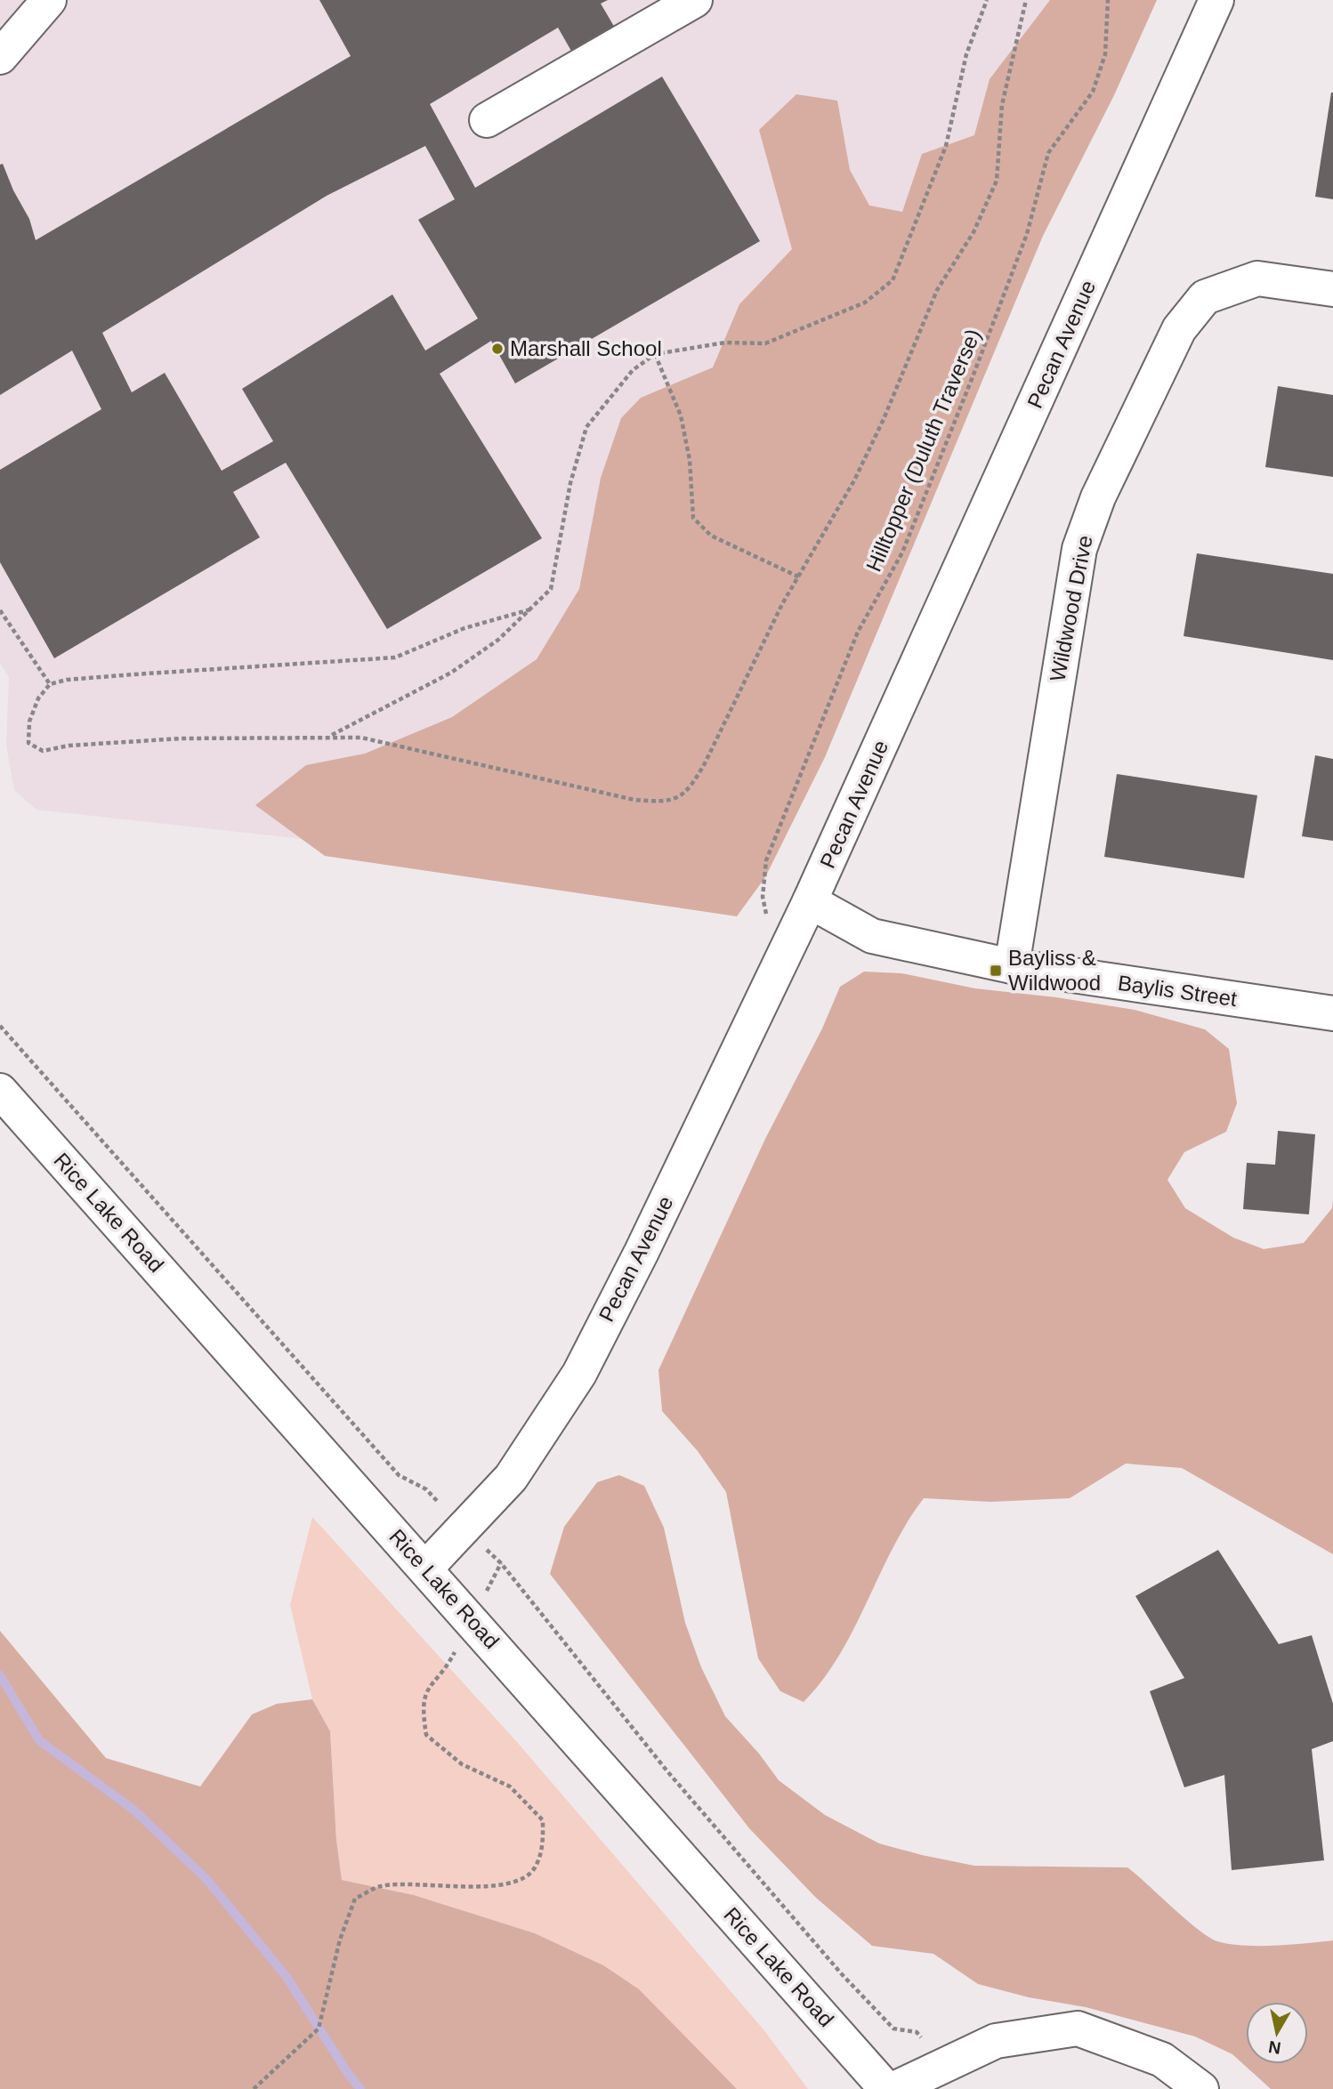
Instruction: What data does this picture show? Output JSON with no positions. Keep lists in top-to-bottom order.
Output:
{
  "streets": {
    "street": [
      "Pecan Avenue",
      "Wildwood Drive",
      "Baylis Street",
      "Rice Lake Road"
    ],
    "path": ["Hilltopper (Duluth Traverse)"]
  },
  "crossings": [
    ["Pecan Avenue", "Hilltopper (Duluth Traverse)"],
    ["Pecan Avenue", "Baylis Street"],
    ["Pecan Avenue", "Rice Lake Road"],
    ["Wildwood Drive", "Baylis Street"]
  ],
  "places": {
    "other": ["Marshall School"],
    "transit": ["Bayliss & Wildwood"]
  },
  "north": "bottom"
}
